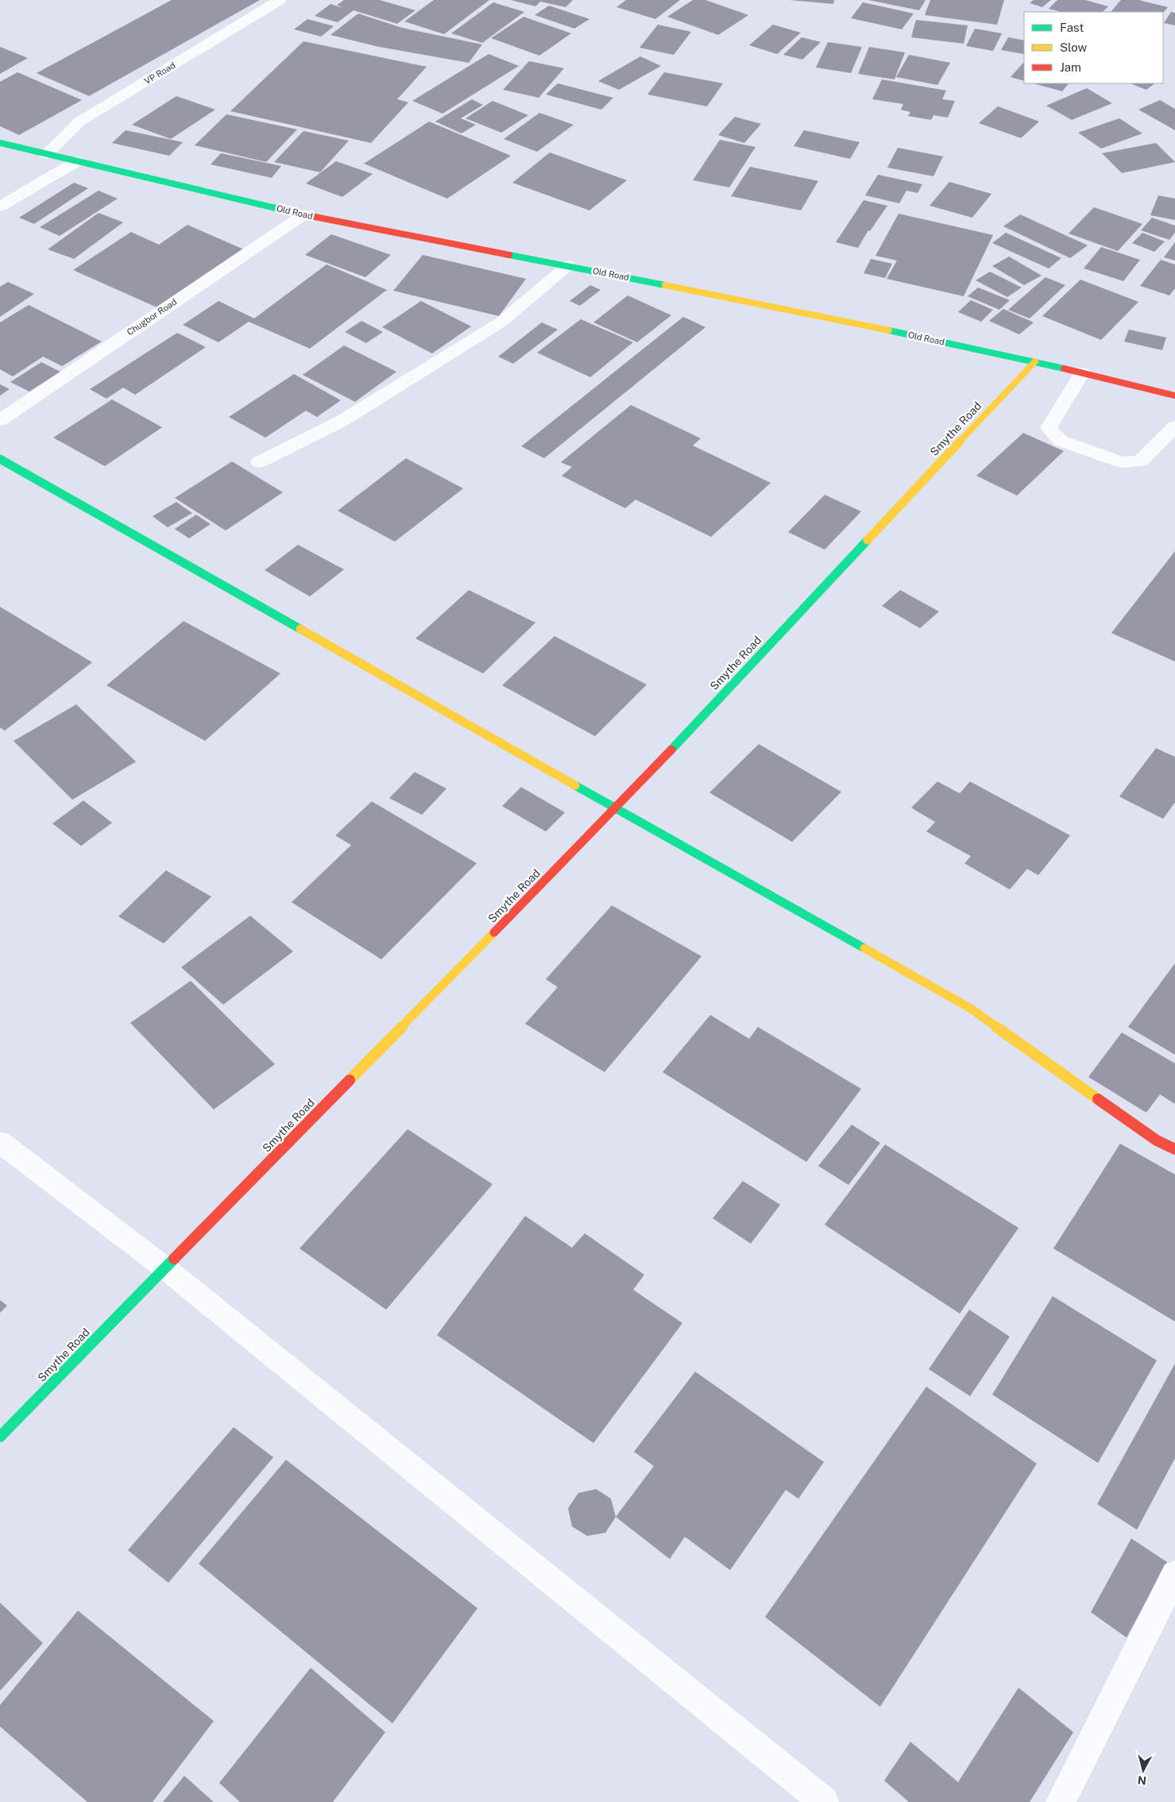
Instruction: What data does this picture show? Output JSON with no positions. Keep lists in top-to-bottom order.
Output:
{
  "streets": {
    "street": [
      "VP Road",
      "Old Road",
      "Chugbor Road",
      "Smythe Road"
    ]
  },
  "crossings": [
    ["VP Road", "Old Road"],
    ["Old Road", "Chugbor Road"],
    ["Old Road", "Smythe Road"]
  ],
  "legend": ["Fast", "Slow", "Jam"],
  "north": "bottom"
}
